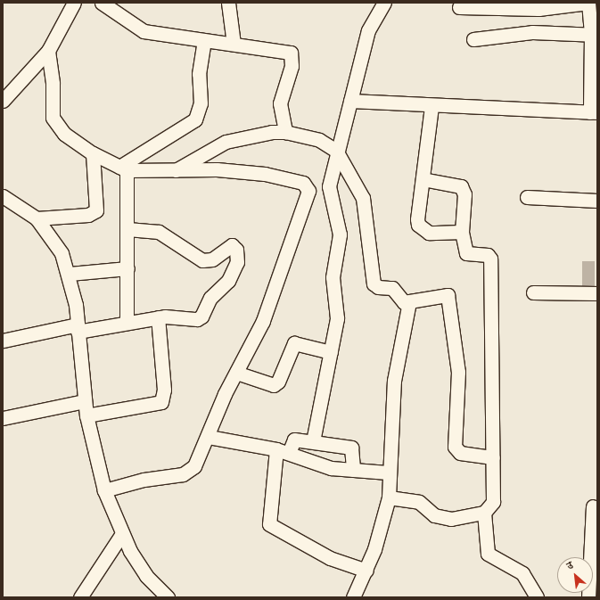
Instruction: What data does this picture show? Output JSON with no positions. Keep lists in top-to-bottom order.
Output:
{
  "north": "top left"
}
